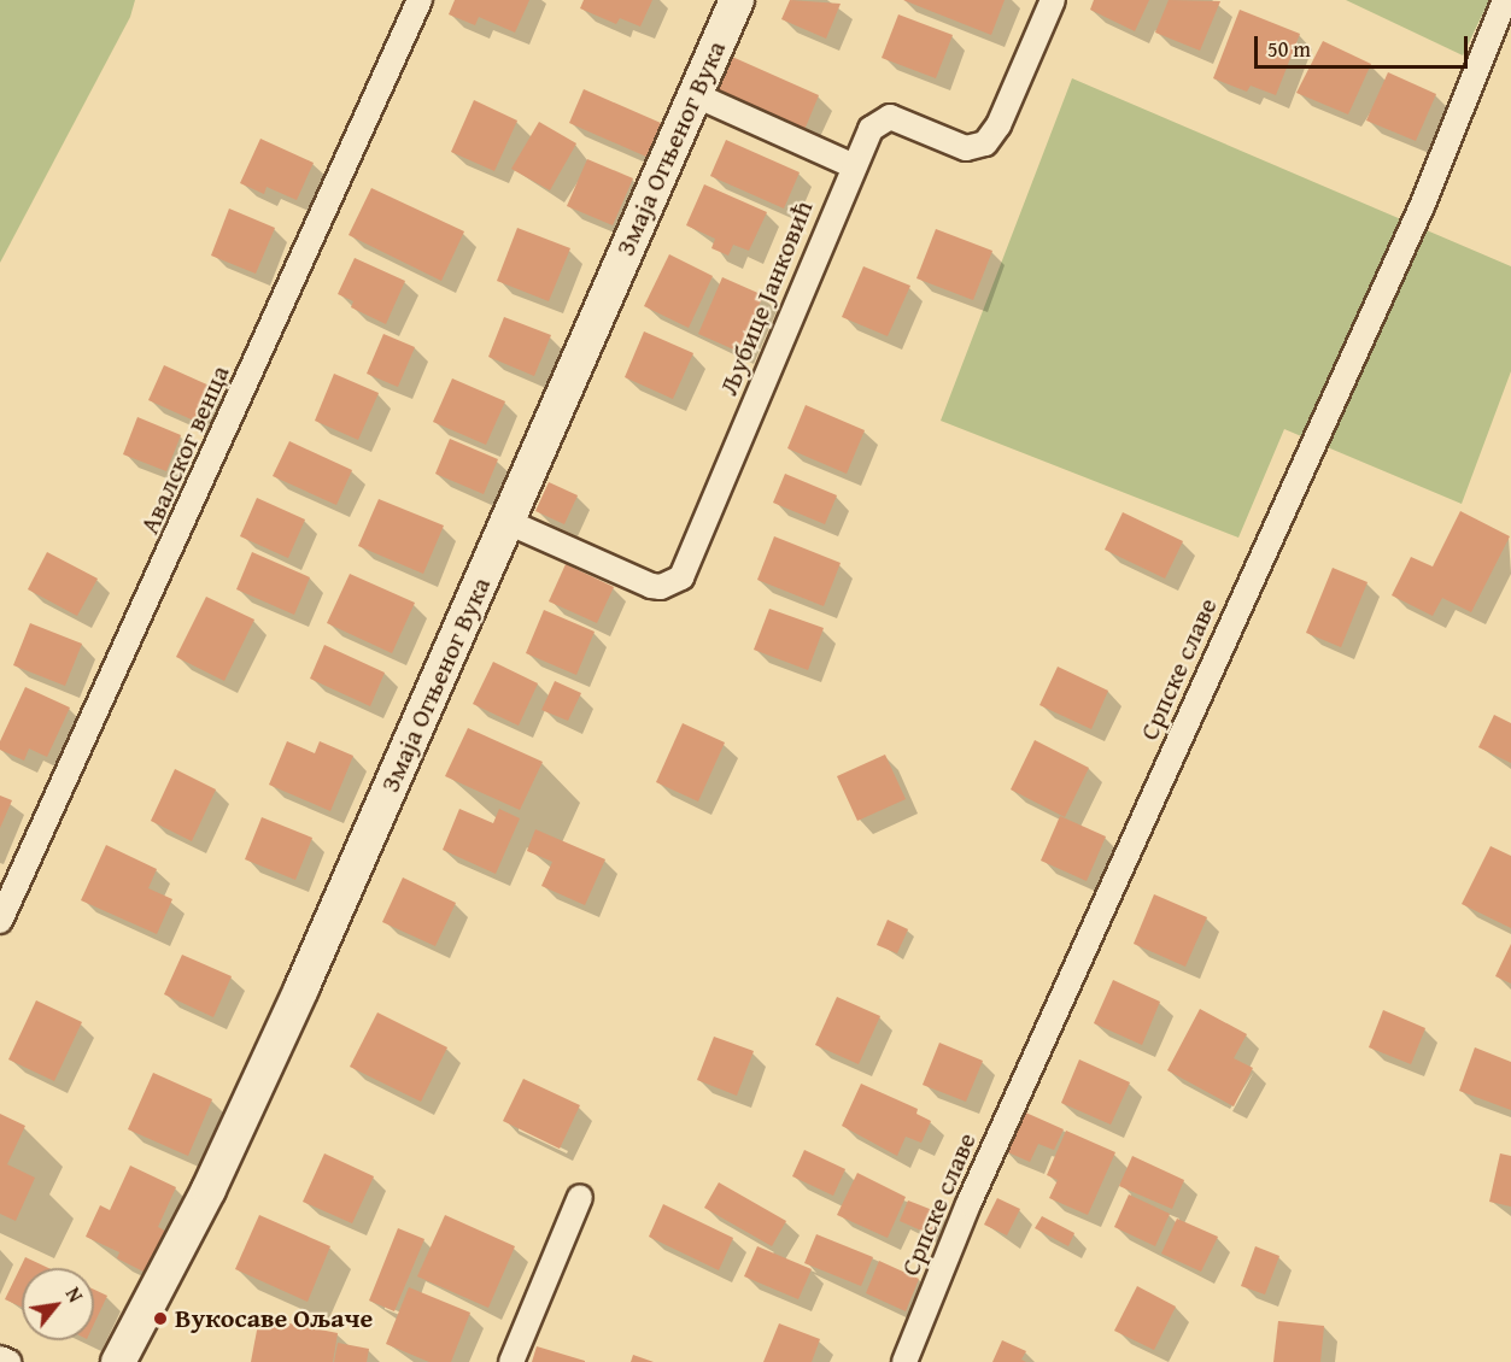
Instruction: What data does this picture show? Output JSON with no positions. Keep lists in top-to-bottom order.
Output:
{
  "streets": {
    "street": [
      "Змаја Огњеног Вука",
      "Љубице Јанковић",
      "Авалског венца",
      "Српске славе"
    ]
  },
  "crossings": [
    ["Змаја Огњеног Вука", "Љубице Јанковић"]
  ],
  "places": ["Вукосаве Ољаче"],
  "scale_bar": "50 m",
  "north": "top right"
}
